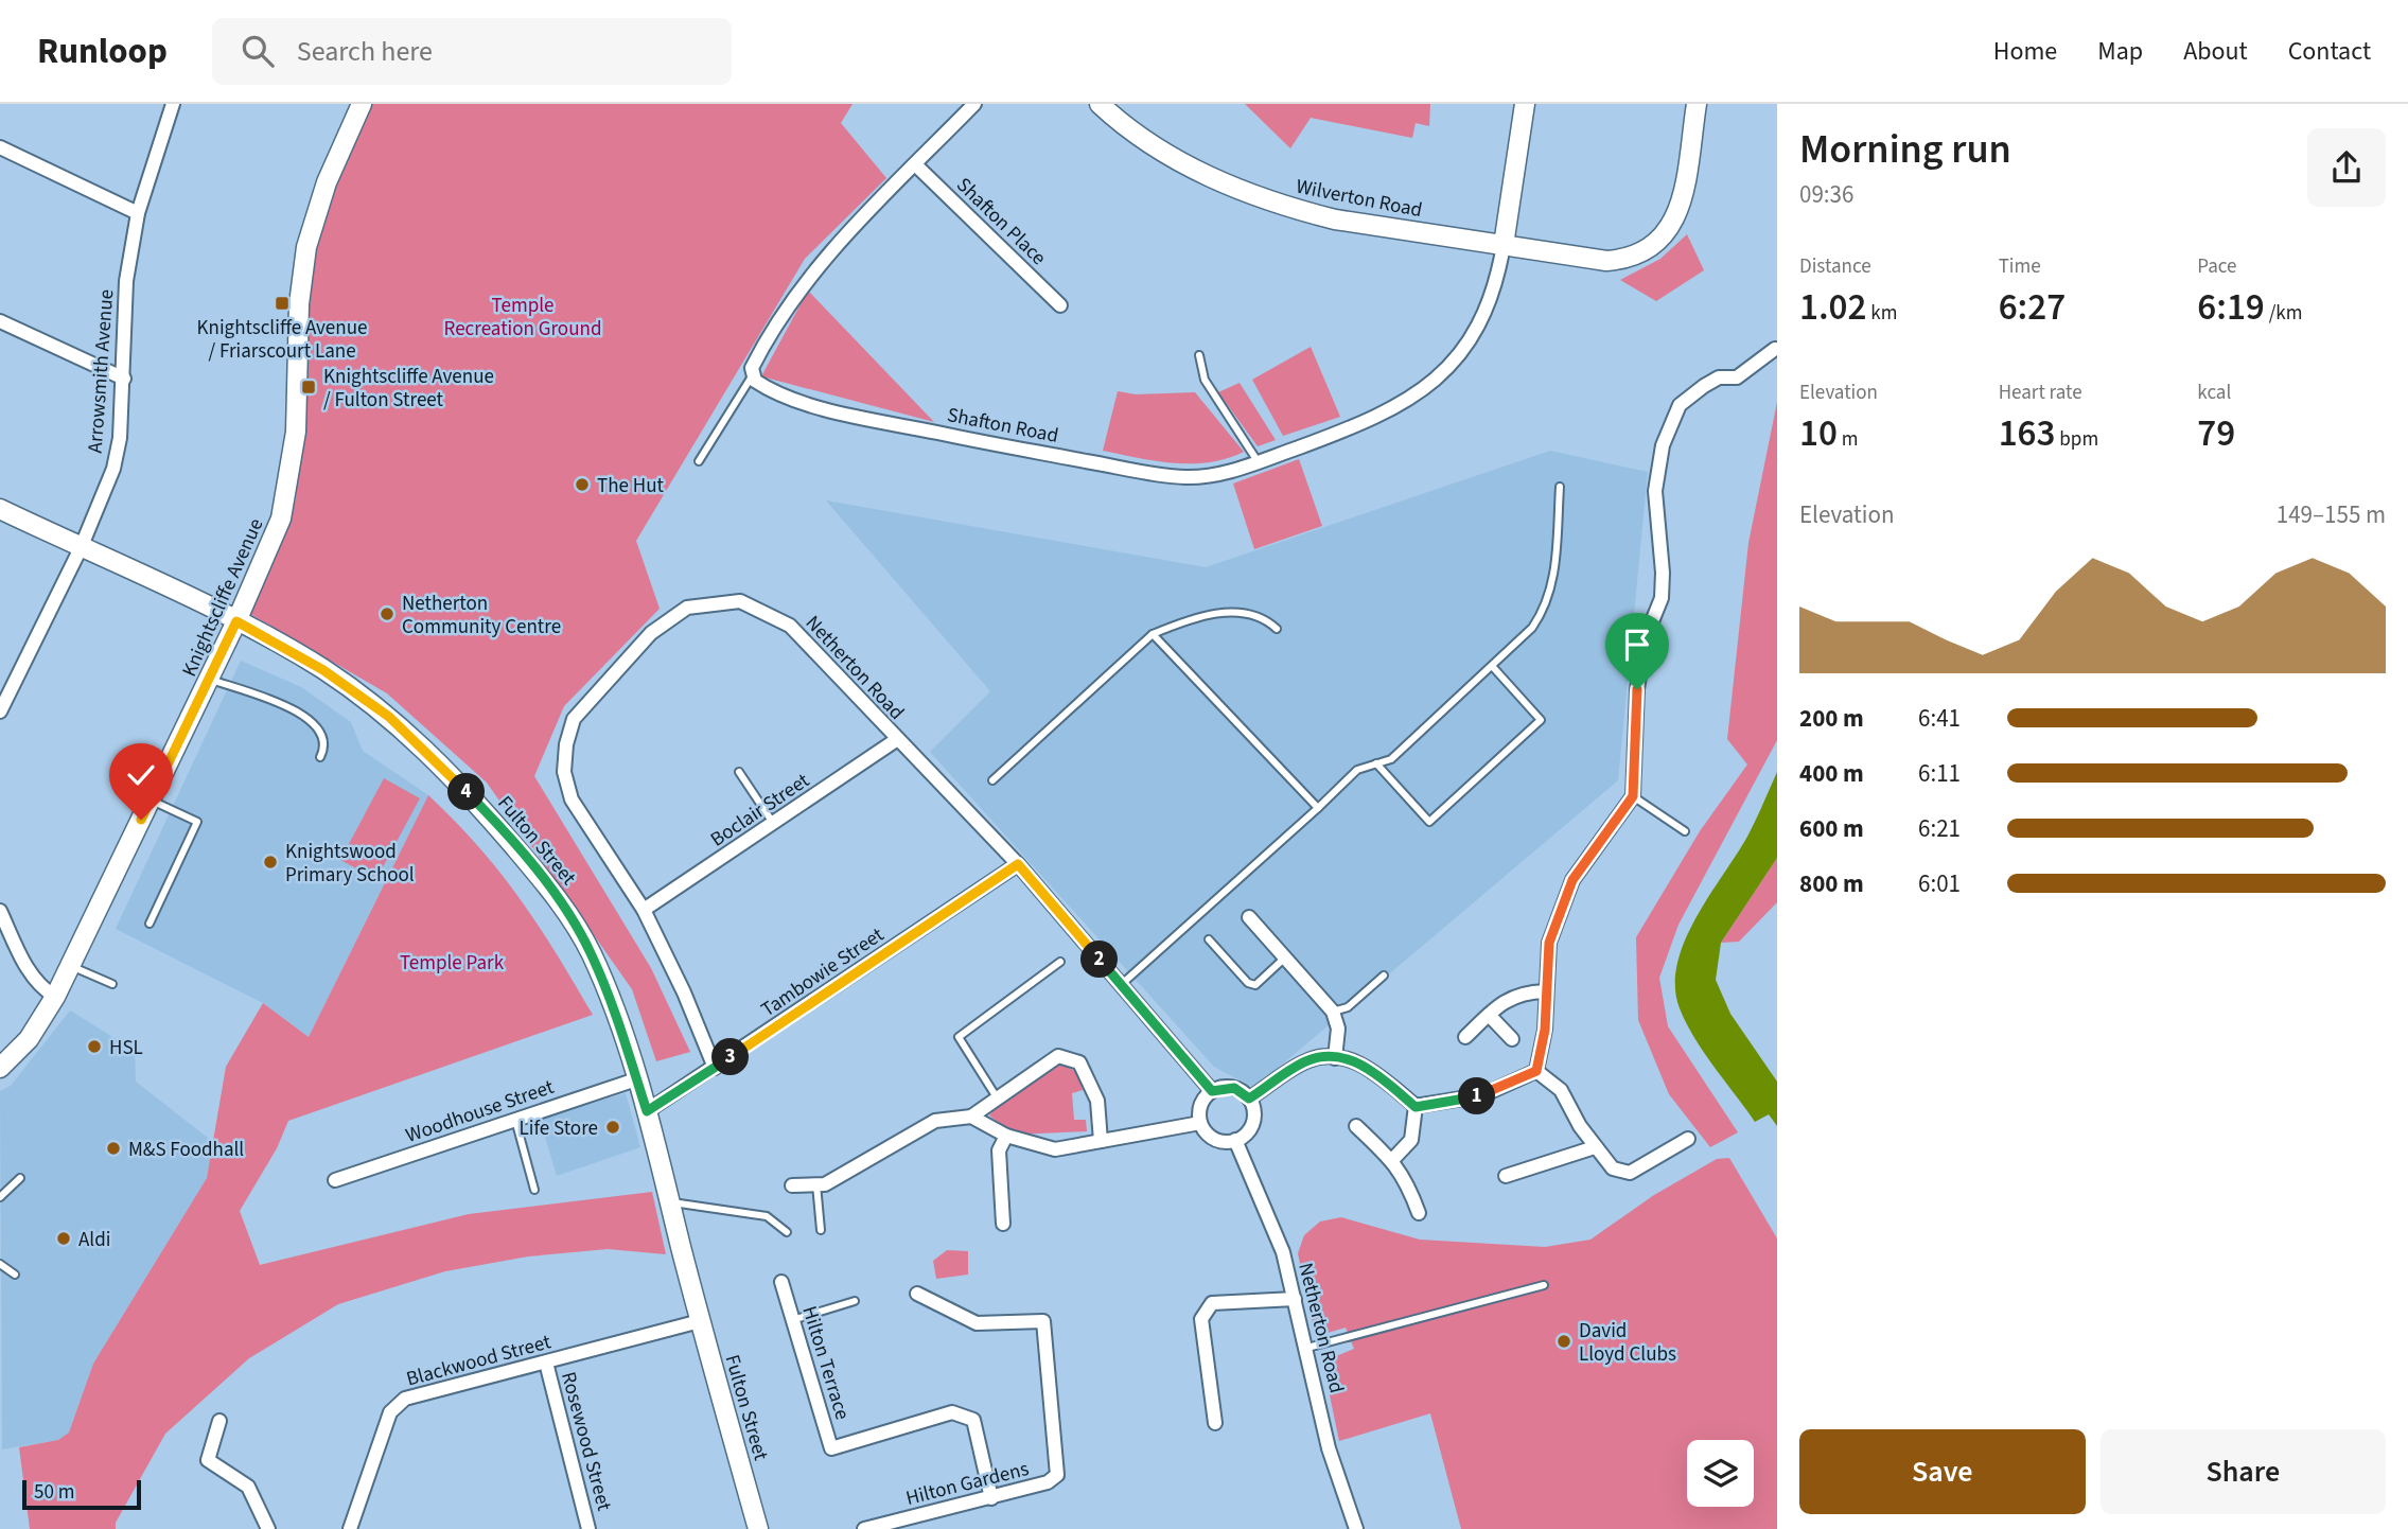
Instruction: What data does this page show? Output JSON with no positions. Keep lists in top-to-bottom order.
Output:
{
  "streets": {
    "street": [
      "Wilverton Road",
      "Shafton Place",
      "Arrowsmith Avenue",
      "Shafton Road",
      "Knightscliffe Avenue",
      "Netherton Road",
      "Boclair Street",
      "Fulton Street",
      "Tambowie Street",
      "Woodhouse Street",
      "Blackwood Street",
      "Hilton Terrace",
      "Rosewood Street",
      "Hilton Gardens"
    ]
  },
  "crossings": [
    ["Wilverton Road", "Shafton Road"],
    ["Arrowsmith Avenue", "Fulton Street"],
    ["Knightscliffe Avenue", "Fulton Street"],
    ["Netherton Road", "Boclair Street"],
    ["Netherton Road", "Tambowie Street"],
    ["Fulton Street", "Tambowie Street"],
    ["Fulton Street", "Woodhouse Street"],
    ["Fulton Street", "Blackwood Street"],
    ["Blackwood Street", "Rosewood Street"],
    ["Hilton Terrace", "Hilton Gardens"]
  ],
  "parks": ["Temple Recreation Ground", "Temple Park"],
  "places": {
    "transit": ["Knightscliffe Avenue / Friarscourt Lane", "Knightscliffe Avenue / Fulton Street"],
    "other": [
      "The Hut",
      "Netherton Community Centre",
      "Knightswood Primary School",
      "HSL",
      "Life Store",
      "M&S Foodhall",
      "Aldi",
      "David Lloyd Clubs"
    ]
  },
  "scale_bar": "50 m",
  "page": {
    "header": "Runloop",
    "search": "Search here",
    "nav": [
      "Home",
      "Map",
      "About",
      "Contact"
    ],
    "heading": ["Morning run", "09:36"],
    "stats": [
      ["Distance", "1.02 km"],
      ["Time", "6:27"],
      ["Pace", "6:19 /km"],
      ["Elevation", "10 m"],
      ["Heart rate", "163 bpm"],
      ["kcal", "79"]
    ],
    "chart": ["Elevation", "149–155 m"],
    "list": [
      {
        "name": "200 m",
        "note": "6:41"
      },
      {
        "name": "400 m",
        "note": "6:11"
      },
      {
        "name": "600 m",
        "note": "6:21"
      },
      {
        "name": "800 m",
        "note": "6:01"
      }
    ],
    "pins": [
      "4",
      "2",
      "3",
      "1"
    ],
    "buttons": ["Save", "Share"],
    "scale": "50 m"
  }
}
